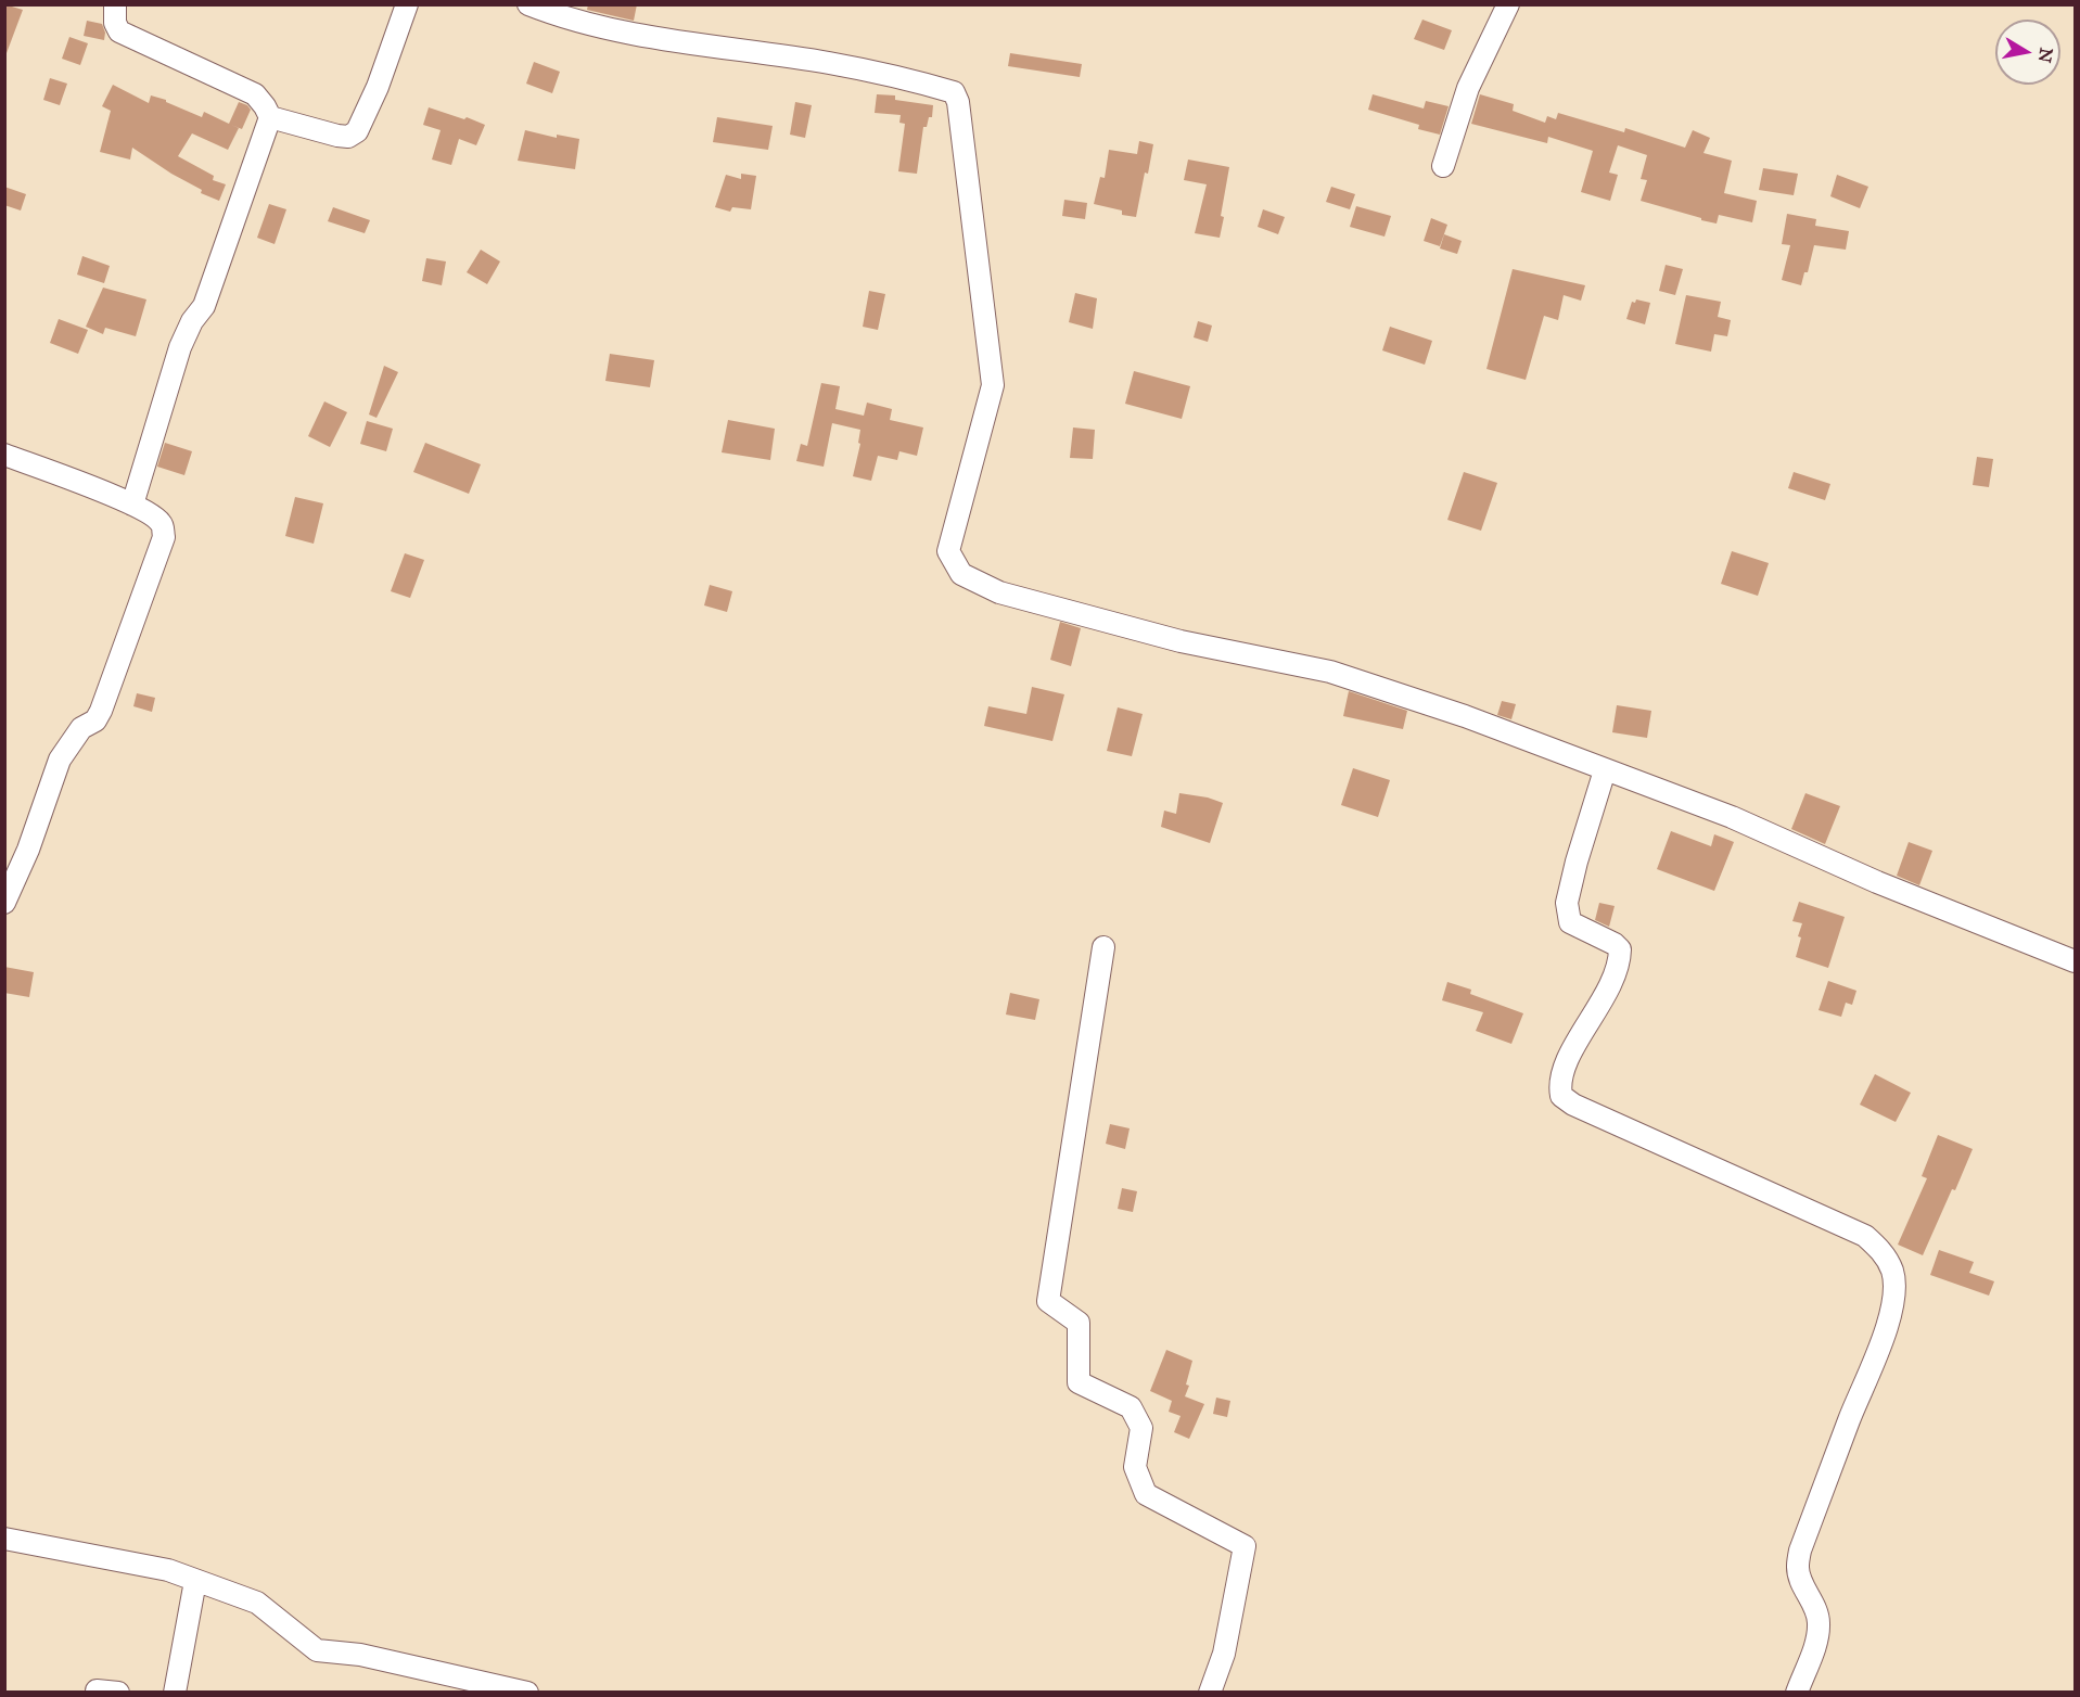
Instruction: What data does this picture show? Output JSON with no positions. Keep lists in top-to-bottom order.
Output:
{
  "north": "right"
}
